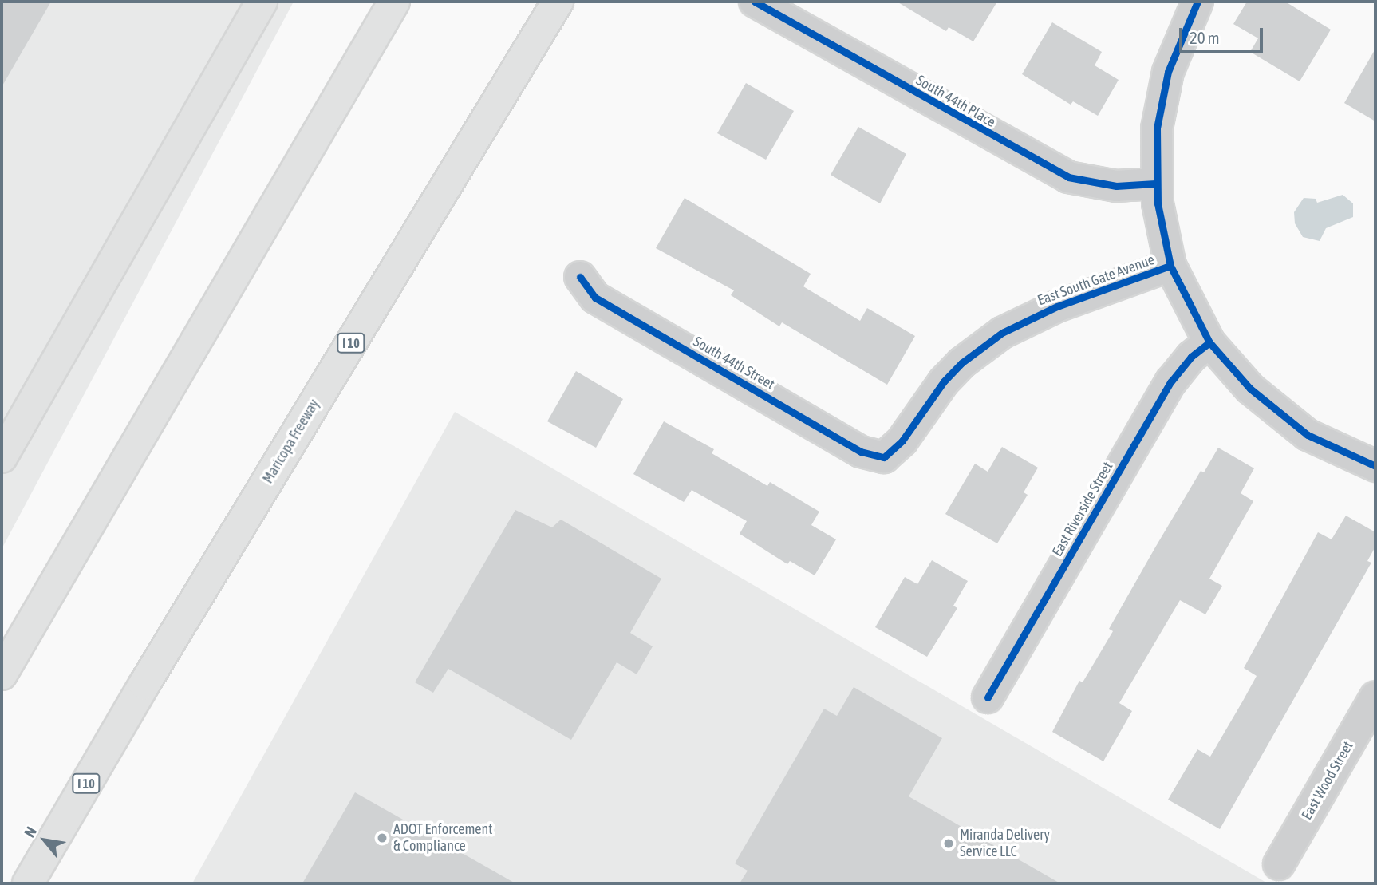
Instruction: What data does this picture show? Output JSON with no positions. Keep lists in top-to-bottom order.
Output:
{
  "streets": {
    "highway": ["I 10", "Maricopa Freeway"],
    "street": [
      "South 44th Place",
      "East South Gate Avenue",
      "South 44th Street",
      "East Riverside Street",
      "East Wood Street"
    ]
  },
  "crossings": [
    ["South 44th Place", "East South Gate Avenue"],
    ["East South Gate Avenue", "South 44th Street"]
  ],
  "places": ["ADOT Enforcement & Compliance", "Miranda Delivery Service LLC"],
  "scale_bar": "20 m",
  "north": "top left"
}
